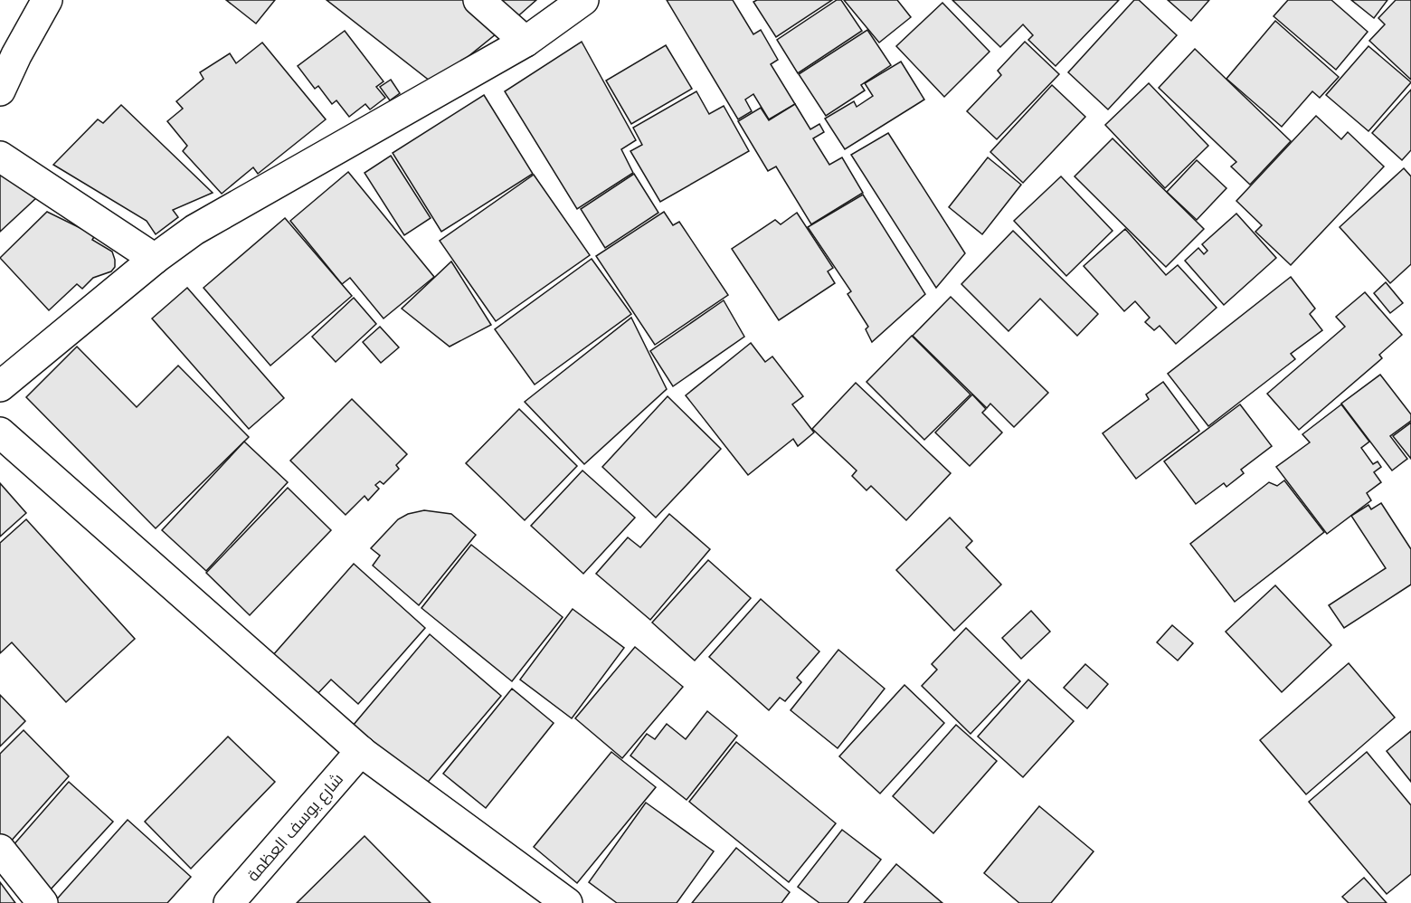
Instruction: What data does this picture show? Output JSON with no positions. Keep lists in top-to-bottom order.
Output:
{
  "streets": {
    "street": ["شارع يوسف العظمة"]
  }
}
